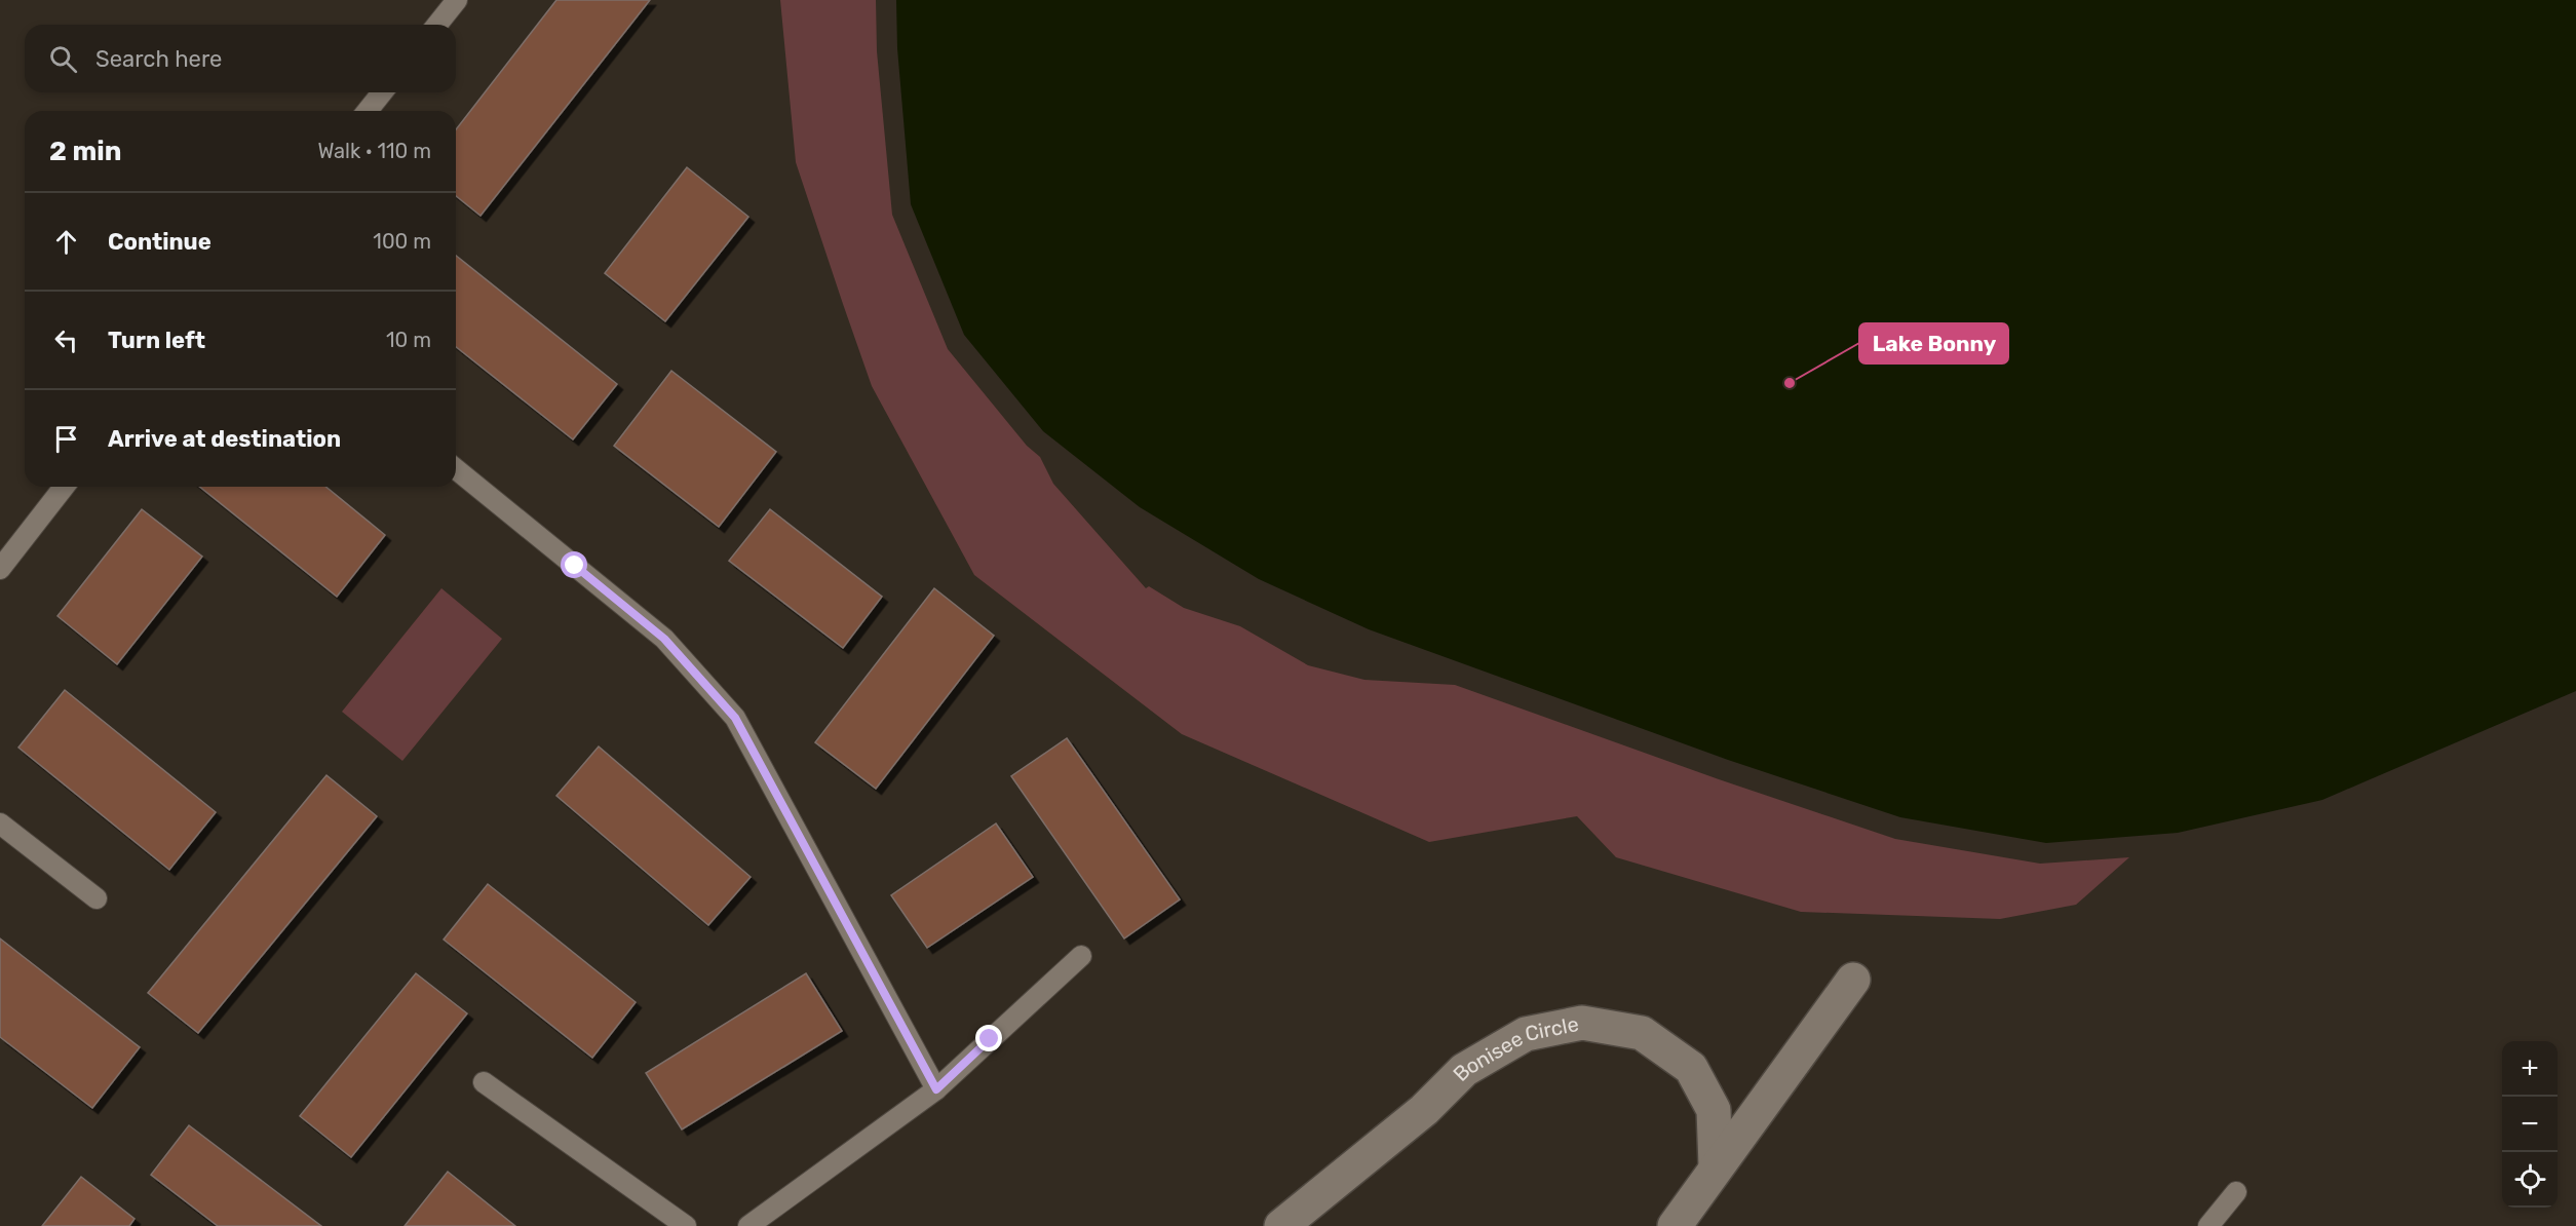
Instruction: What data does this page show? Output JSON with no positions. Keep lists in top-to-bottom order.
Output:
{
  "streets": {
    "street": ["Bonisee Circle"]
  },
  "places": ["Lake Bonny"],
  "page": {
    "search": "Search here",
    "heading": ["2 min", "Walk · 110 m"],
    "list": [
      ["Continue", "100 m"],
      ["Turn left", "10 m"],
      "Arrive at destination"
    ],
    "map_buttons": ["+", "−"]
  }
}
